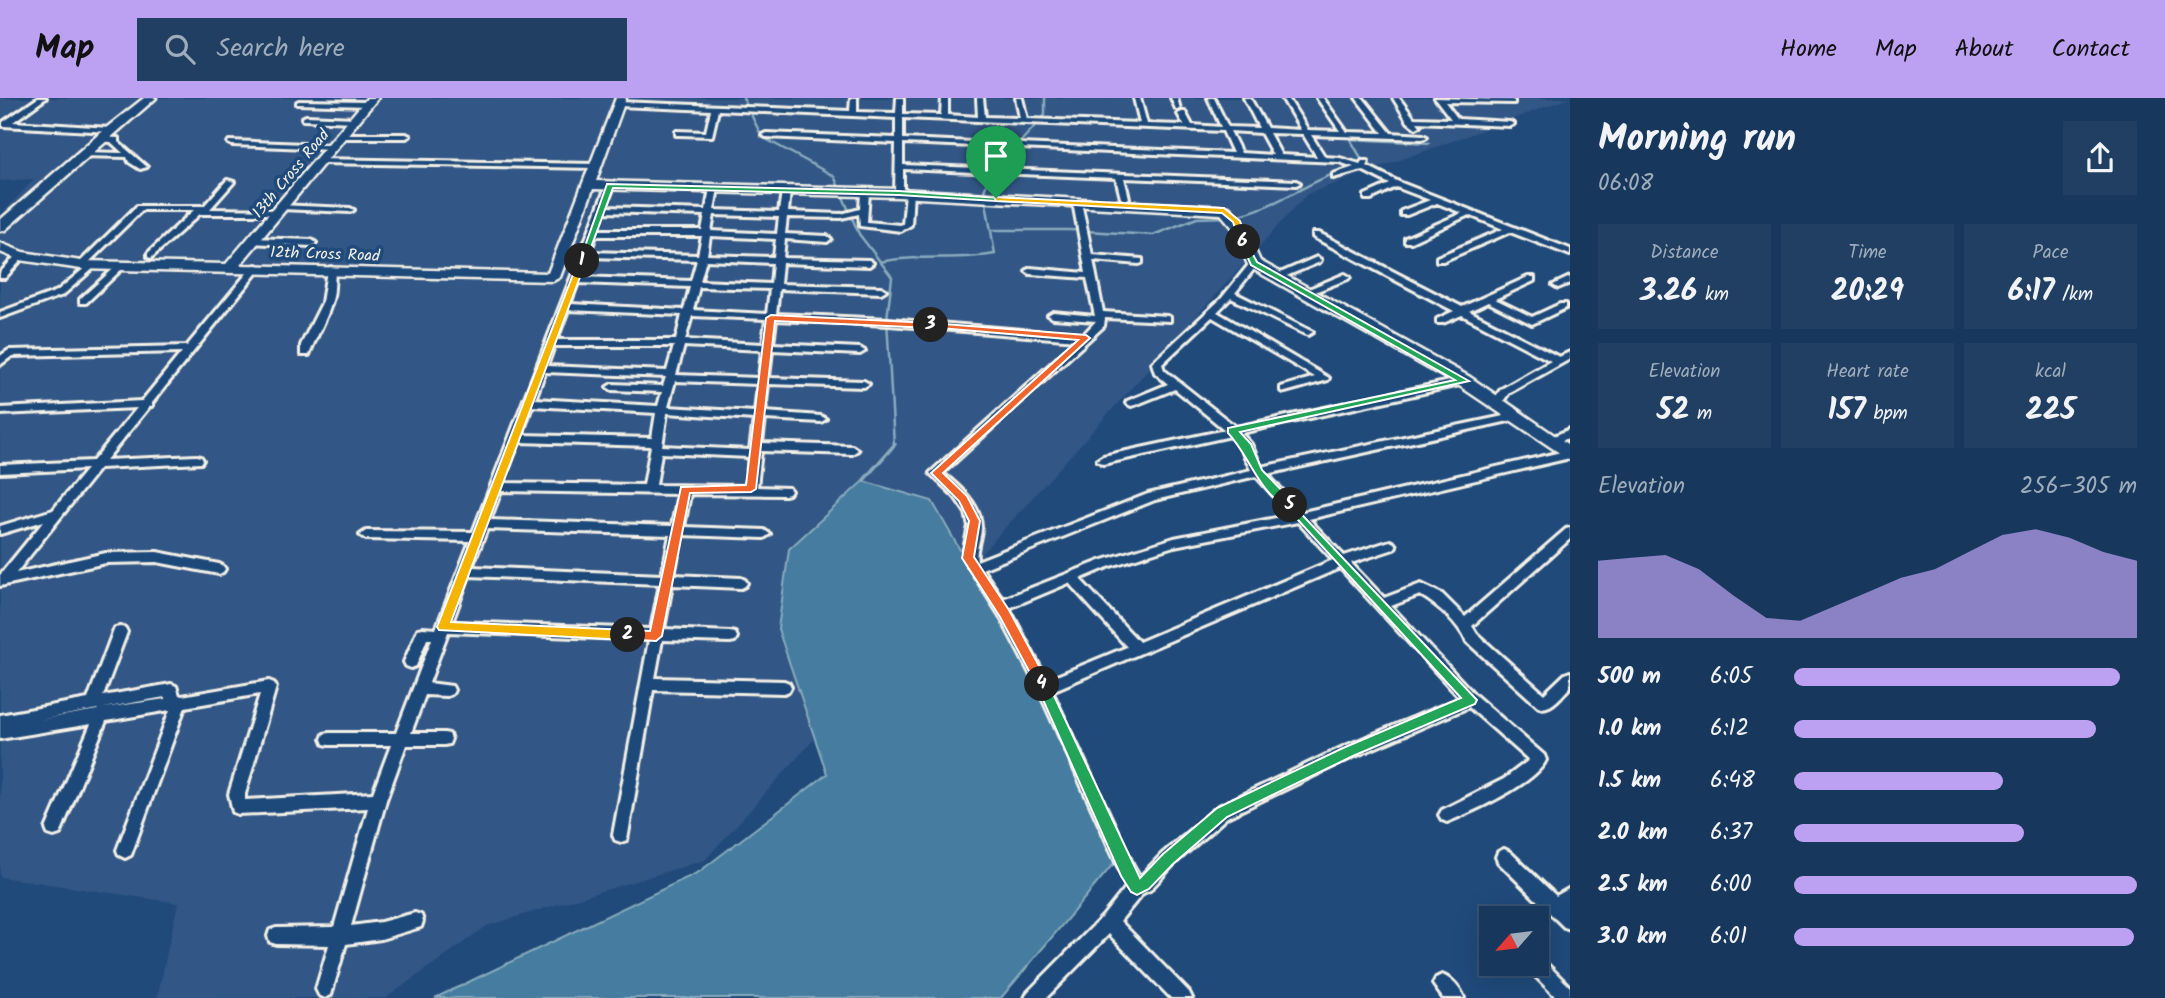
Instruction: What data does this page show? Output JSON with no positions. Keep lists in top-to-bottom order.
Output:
{
  "streets": {
    "street": ["13th Cross Road", "12th Cross Road"]
  },
  "crossings": [
    ["13th Cross Road", "12th Cross Road"]
  ],
  "north": "bottom left",
  "page": {
    "header": "Map",
    "search": "Search here",
    "nav": [
      "Home",
      "Map",
      "About",
      "Contact"
    ],
    "heading": ["Morning run", "06:08"],
    "stats": [
      ["Distance", "3.26 km"],
      ["Time", "20:29"],
      ["Pace", "6:17 /km"],
      ["Elevation", "52 m"],
      ["Heart rate", "157 bpm"],
      ["kcal", "225"]
    ],
    "pins": [
      "6",
      "1",
      "3",
      "5",
      "2",
      "4"
    ],
    "chart": ["Elevation", "256–305 m"],
    "list": [
      {
        "name": "500 m",
        "note": "6:05"
      },
      {
        "name": "1.0 km",
        "note": "6:12"
      },
      {
        "name": "1.5 km",
        "note": "6:48"
      },
      {
        "name": "2.0 km",
        "note": "6:37"
      },
      {
        "name": "2.5 km",
        "note": "6:00"
      },
      {
        "name": "3.0 km",
        "note": "6:01"
      }
    ]
  }
}
